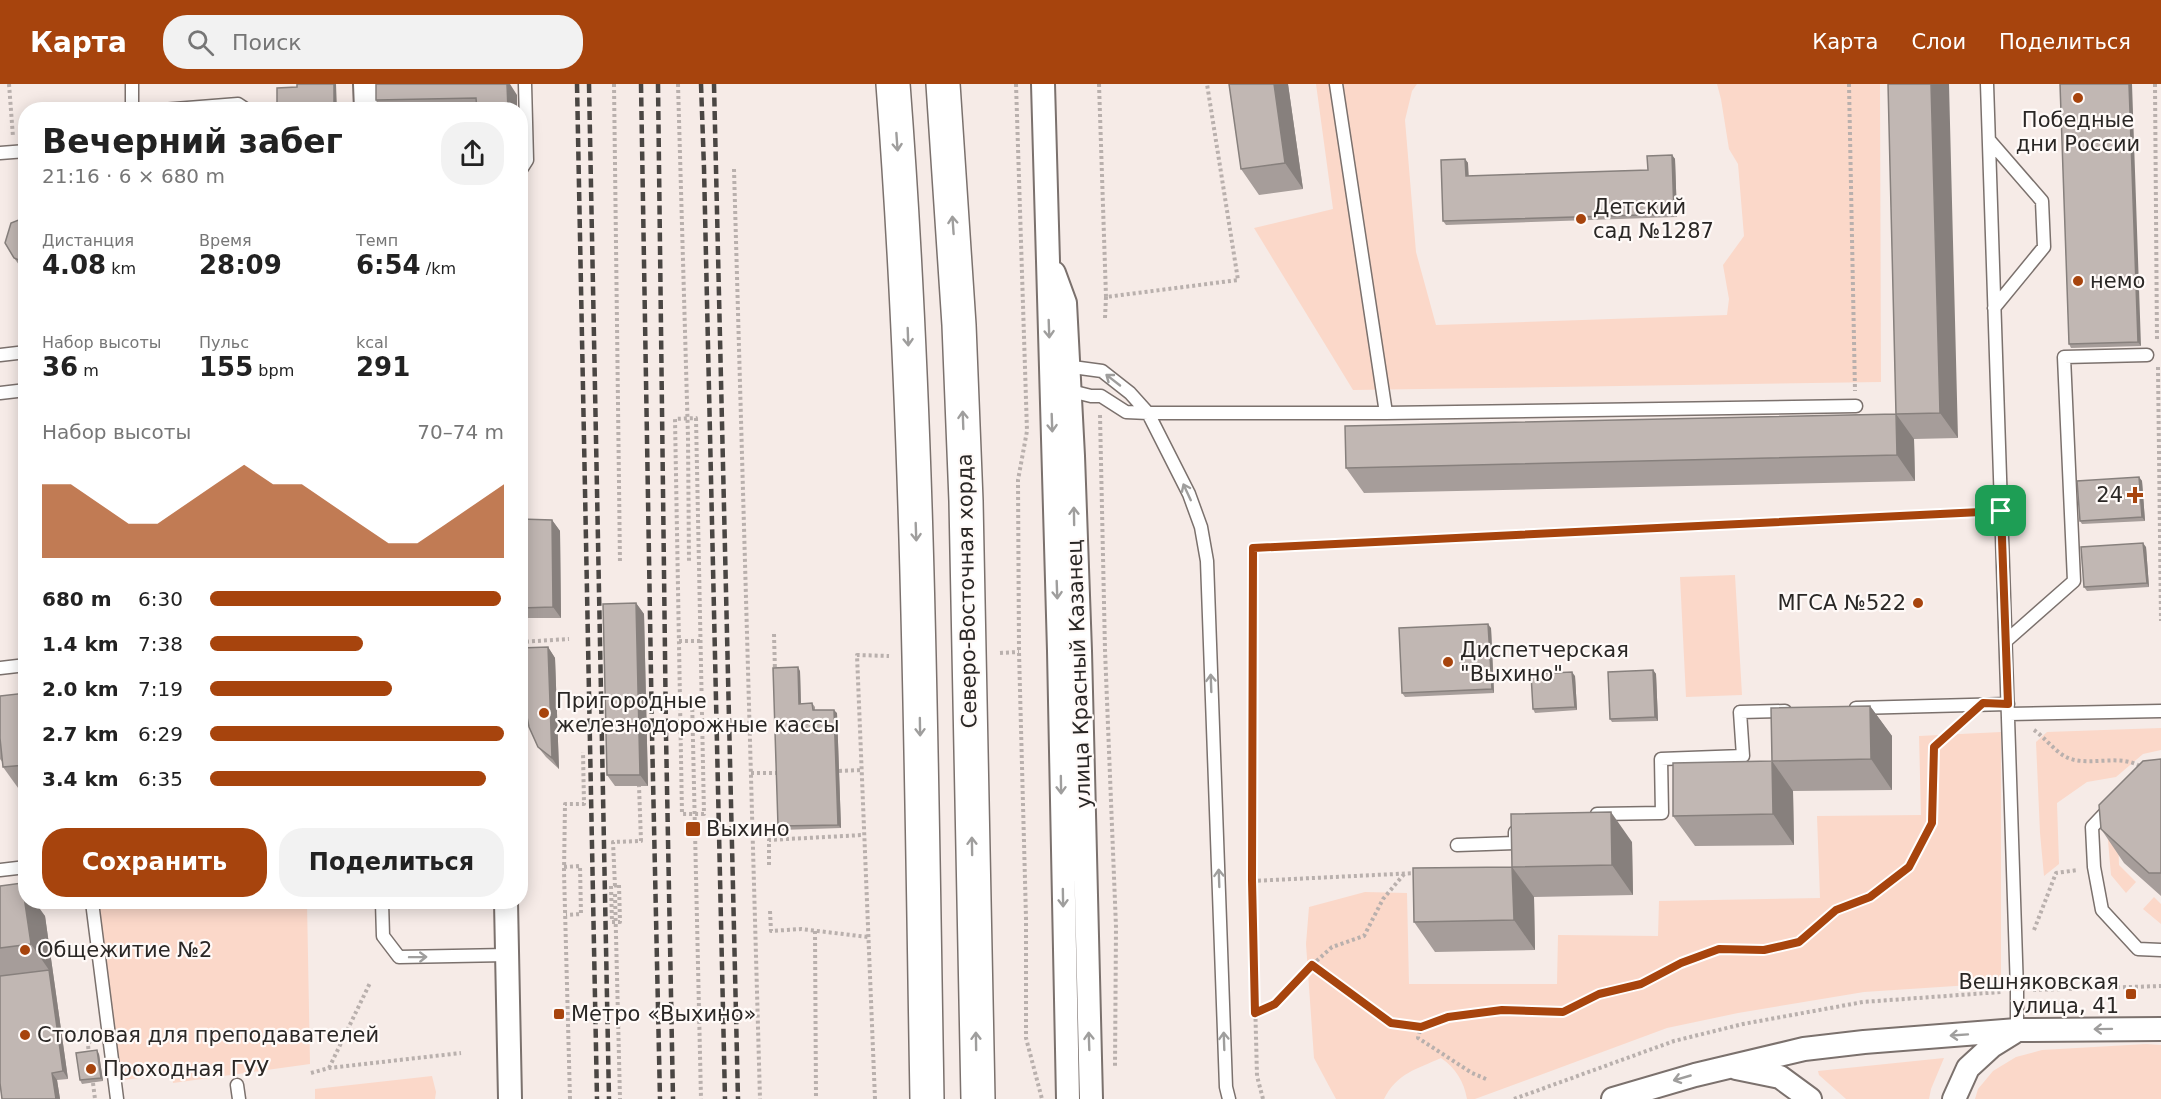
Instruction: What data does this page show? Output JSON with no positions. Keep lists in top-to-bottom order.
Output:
{
  "streets": {
    "main road": ["Северо-Восточная хорда"],
    "street": ["улица Красный Казанец"]
  },
  "places": {
    "other": [
      "Победные дни России",
      "Детский сад №1287",
      "немо",
      "МГСА №522",
      "Диспетчерская \"Выхино\"",
      "Пригородные железнодорожные кассы",
      "Общежитие №2",
      "Столовая для преподавателей",
      "Проходная ГУУ"
    ],
    "health": ["24"],
    "transit": ["Выхино", "Вешняковская улица, 41", "Метро «Выхино»"]
  },
  "page": {
    "header": "Карта",
    "search": "Поиск",
    "nav": ["Карта", "Слои", "Поделиться"],
    "heading": ["Вечерний забег", "21:16 · 6 × 680 m"],
    "stats": [
      ["Дистанция", "4.08 km"],
      ["Время", "28:09"],
      ["Темп", "6:54 /km"],
      ["Набор высоты", "36 m"],
      ["Пульс", "155 bpm"],
      ["kcal", "291"]
    ],
    "chart": ["Набор высоты", "70–74 m"],
    "list": [
      {
        "name": "680 m",
        "note": "6:30"
      },
      {
        "name": "1.4 km",
        "note": "7:38"
      },
      {
        "name": "2.0 km",
        "note": "7:19"
      },
      {
        "name": "2.7 km",
        "note": "6:29"
      },
      {
        "name": "3.4 km",
        "note": "6:35"
      }
    ],
    "buttons": ["Сохранить", "Поделиться"]
  }
}
